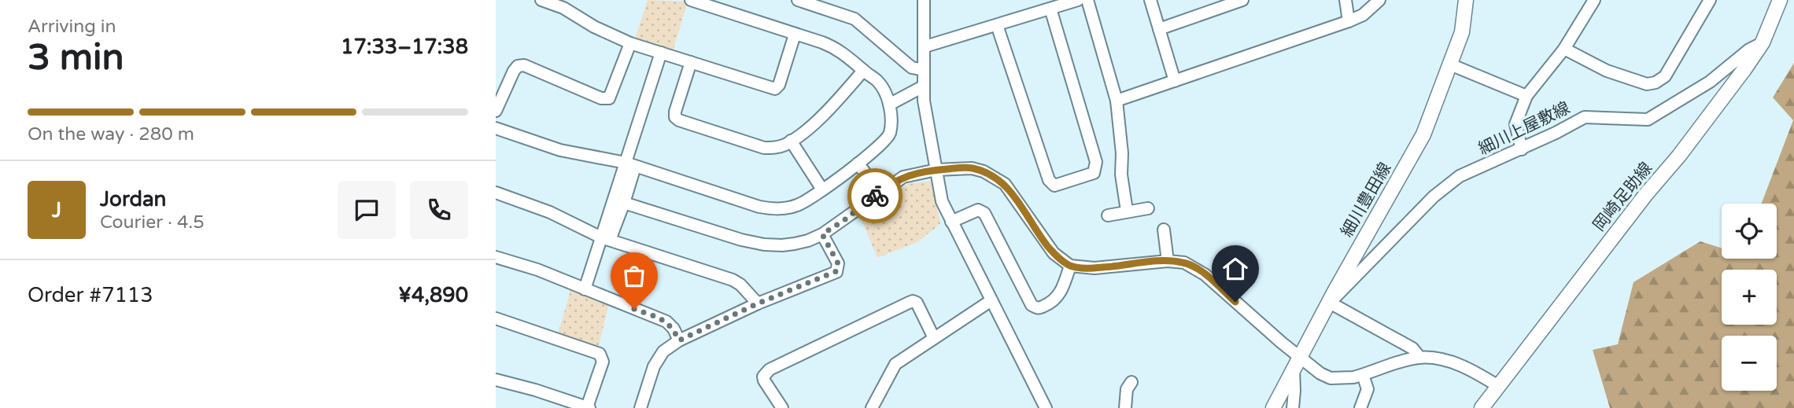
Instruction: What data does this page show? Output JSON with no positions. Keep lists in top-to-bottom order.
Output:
{
  "streets": {
    "main road": ["岡崎足助線", "細川豊田線"],
    "street": ["細川上屋敷線"]
  },
  "crossings": [
    ["細川上屋敷線", "岡崎足助線"],
    ["細川上屋敷線", "細川豊田線"]
  ],
  "page": {
    "heading": ["3 min", "Arriving in", "17:33–17:38"],
    "panel": [
      "Jordan",
      "Courier · 4.5",
      "Order #7113",
      "¥4,890"
    ],
    "bar": "On the way · 280 m",
    "round": "J",
    "map_buttons": ["+", "−"]
  }
}
